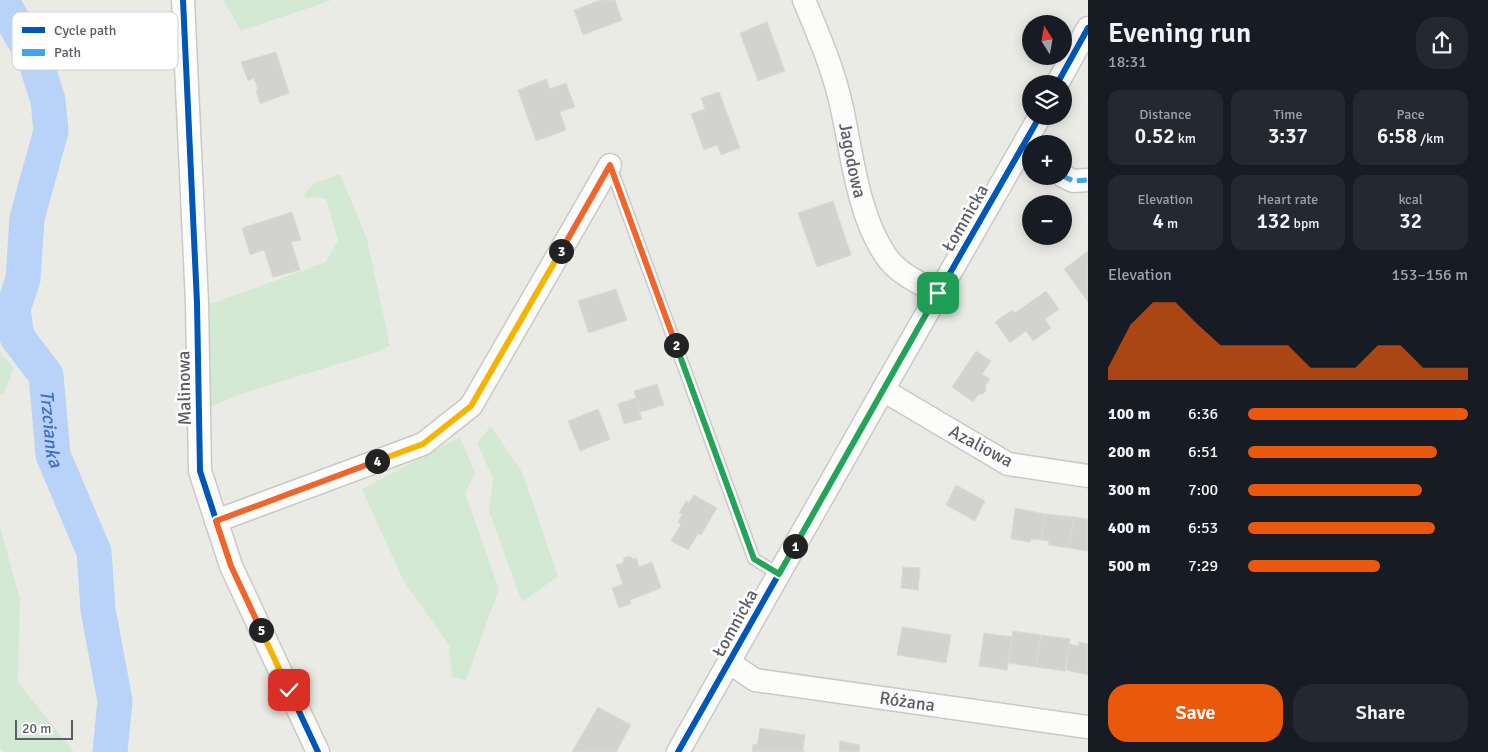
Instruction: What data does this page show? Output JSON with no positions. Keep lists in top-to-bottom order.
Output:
{
  "streets": {
    "street": [
      "Jagodowa",
      "Łomnicka",
      "Malinowa",
      "Azaliowa",
      "Różana"
    ]
  },
  "crossings": [
    ["Jagodowa", "Łomnicka"],
    ["Łomnicka", "Azaliowa"],
    ["Łomnicka", "Różana"]
  ],
  "water": ["Trzcianka"],
  "legend": ["Cycle path", "Path"],
  "scale_bar": "20 m",
  "north": "top",
  "page": {
    "heading": ["Evening run", "18:31"],
    "map_buttons": ["+", "−"],
    "stats": [
      ["Distance", "0.52 km"],
      ["Time", "3:37"],
      ["Pace", "6:58 /km"],
      ["Elevation", "4 m"],
      ["Heart rate", "132 bpm"],
      ["kcal", "32"]
    ],
    "pins": [
      "3",
      "2",
      "4",
      "1",
      "5"
    ],
    "chart": ["Elevation", "153–156 m"],
    "list": [
      {
        "name": "100 m",
        "note": "6:36"
      },
      {
        "name": "200 m",
        "note": "6:51"
      },
      {
        "name": "300 m",
        "note": "7:00"
      },
      {
        "name": "400 m",
        "note": "6:53"
      },
      {
        "name": "500 m",
        "note": "7:29"
      }
    ],
    "buttons": ["Save", "Share"],
    "scale": "20 m"
  }
}
